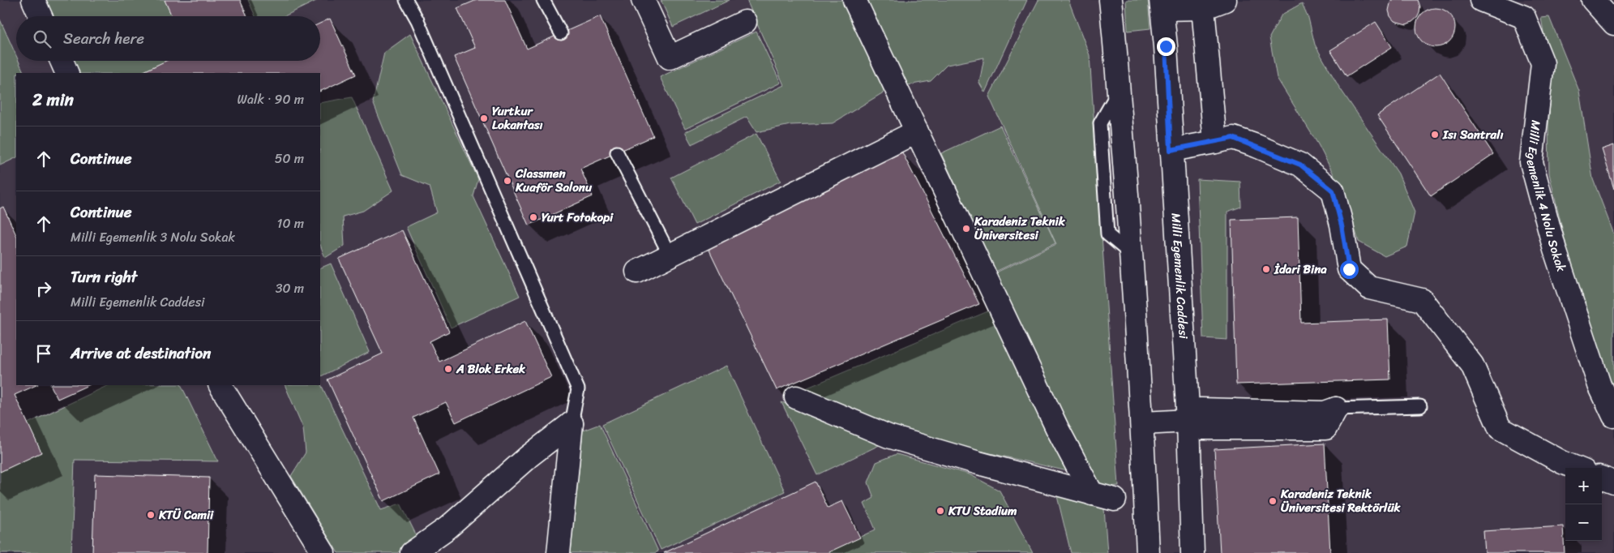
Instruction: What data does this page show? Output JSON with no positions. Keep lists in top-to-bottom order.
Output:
{
  "streets": {
    "street": ["Milli Egemenlik 4 Nolu Sokak", "Milli Egemenlik Caddesi"]
  },
  "places": [
    "Yurtkur Lokantası",
    "Isı Santralı",
    "Classmen Kuaför Salonu",
    "Yurt Fotokopi",
    "Karadeniz Teknik Üniversitesi",
    "İdari Bina",
    "A Blok Erkek",
    "Karadeniz Teknik Üniversitesi Rektörlük",
    "KTU Stadium",
    "KTÜ Camii"
  ],
  "page": {
    "search": "Search here",
    "heading": ["2 min", "Walk · 90 m"],
    "list": [
      ["Continue", "50 m"],
      ["Continue", "Milli Egemenlik 3 Nolu Sokak", "10 m"],
      ["Turn right", "Milli Egemenlik Caddesi", "30 m"],
      "Arrive at destination"
    ],
    "map_buttons": ["+", "−"]
  }
}
